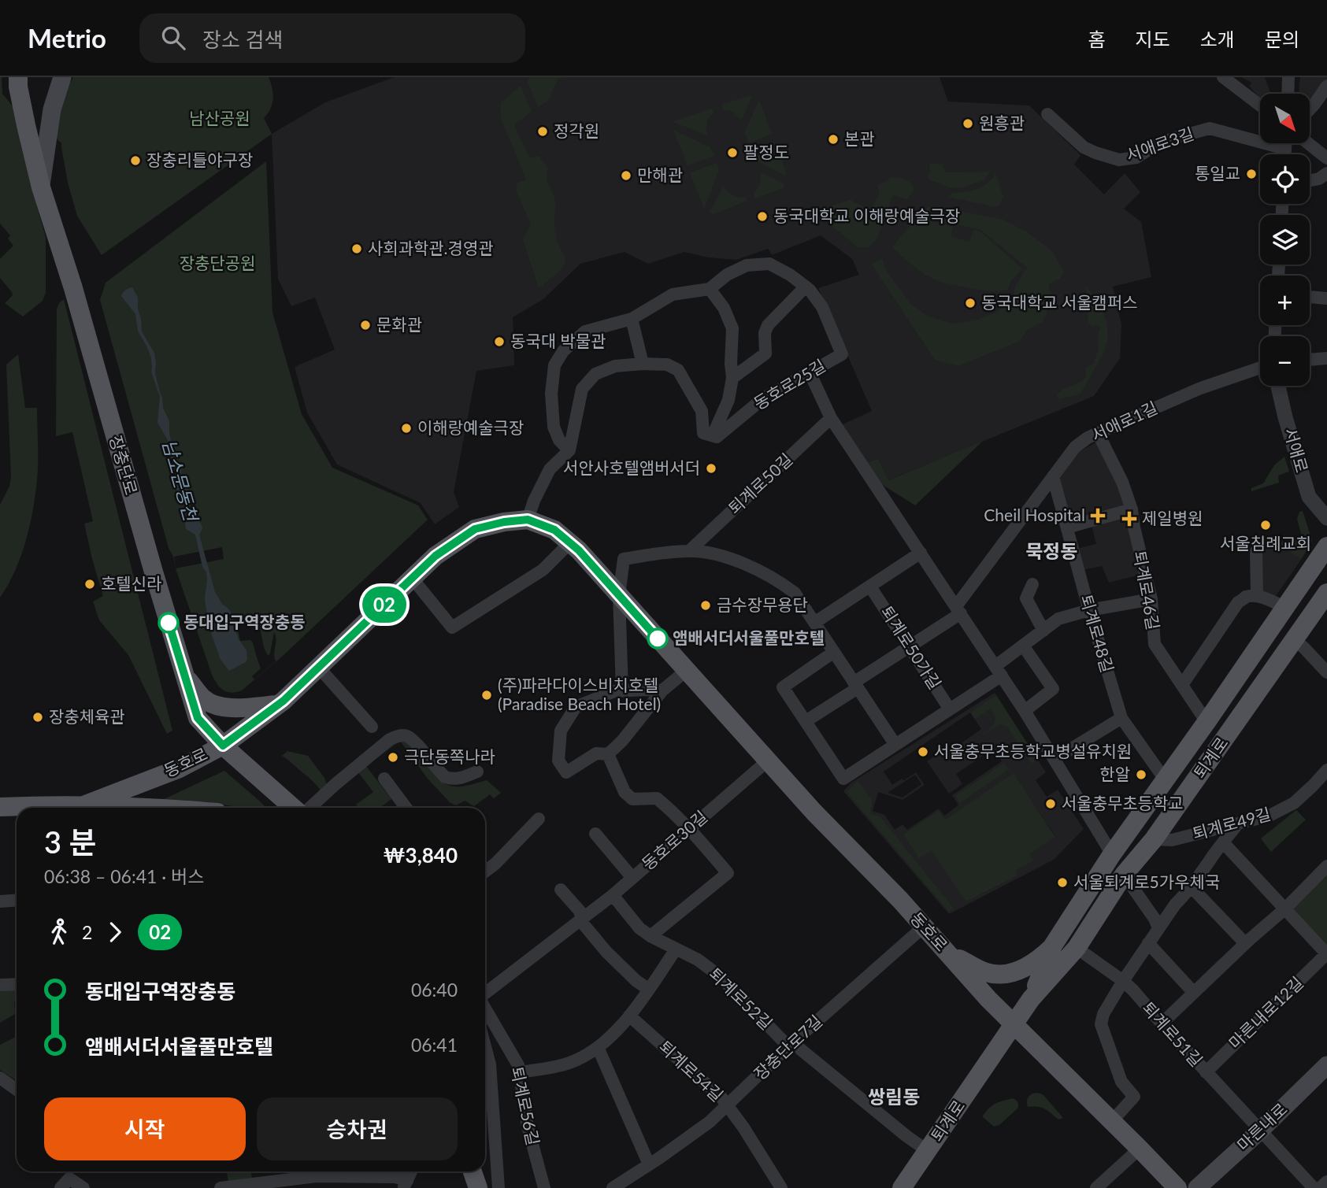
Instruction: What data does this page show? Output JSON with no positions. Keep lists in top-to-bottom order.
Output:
{
  "streets": {
    "main road": [
      "장충단로",
      "퇴계로",
      "동호로",
      "마른내로"
    ],
    "street": [
      "서애로3길",
      "동호로25길",
      "서애로1길",
      "서애로",
      "퇴계로50길",
      "퇴계로46길",
      "퇴계로48길",
      "퇴계로50가길",
      "퇴계로49길",
      "동호로30길",
      "퇴계로52길",
      "마른내로12길",
      "퇴계로51길",
      "장충단로7길",
      "퇴계로54길",
      "퇴계로56길"
    ]
  },
  "crossings": [
    ["서애로1길", "퇴계로46길"],
    ["서애로1길", "퇴계로48길"],
    ["장충단로", "동호로"],
    ["퇴계로46길", "퇴계로"],
    ["퇴계로48길", "퇴계로"],
    ["퇴계로", "동호로"],
    ["퇴계로", "퇴계로49길"],
    ["퇴계로", "퇴계로52길"],
    ["퇴계로", "퇴계로51길"],
    ["동호로", "동호로30길"],
    ["동호로", "장충단로7길"],
    ["동호로30길", "퇴계로52길"],
    ["퇴계로52길", "장충단로7길"],
    ["마른내로12길", "퇴계로51길"],
    ["퇴계로51길", "마른내로"],
    ["장충단로7길", "퇴계로54길"]
  ],
  "districts": ["묵정동", "쌍림동"],
  "water": ["남소문동천"],
  "parks": ["남산공원", "장충단공원"],
  "places": {
    "other": [
      "원흥관",
      "정각원",
      "본관",
      "팔정도",
      "장충리틀야구장",
      "통일교",
      "만해관",
      "동국대학교 이해랑예술극장",
      "사회과학관.경영관",
      "동국대학교 서울캠퍼스",
      "문화관",
      "동국대 박물관",
      "이해랑예술극장",
      "서안사호텔앰버서더",
      "서울침례교회",
      "호텔신라",
      "금수장무용단",
      "동대입구역장충동",
      "앰배서더서울풀만호텔",
      "(주)파라다이스비치호텔 (Paradise Beach Hotel)",
      "장충체육관",
      "서울충무초등학교병설유치원",
      "극단동쪽나라",
      "한알",
      "서울충무초등학교",
      "서울퇴계로5가우체국"
    ],
    "health": ["Cheil Hospital", "제일병원"]
  },
  "lines": ["bus line 02"],
  "north": "bottom right",
  "page": {
    "header": "Metrio",
    "search": "장소 검색",
    "nav": [
      "홈",
      "지도",
      "소개",
      "문의"
    ],
    "on_map": "02",
    "map_buttons": ["+", "−"],
    "heading": ["3 분", "06:38 – 06:41 · 버스", "₩3,840"],
    "legs": ["2", "02"],
    "list": [
      {
        "name": "동대입구역장충동",
        "value": "06:40"
      },
      {
        "name": "앰배서더서울풀만호텔",
        "value": "06:41"
      }
    ],
    "buttons": ["시작", "승차권"]
  }
}
